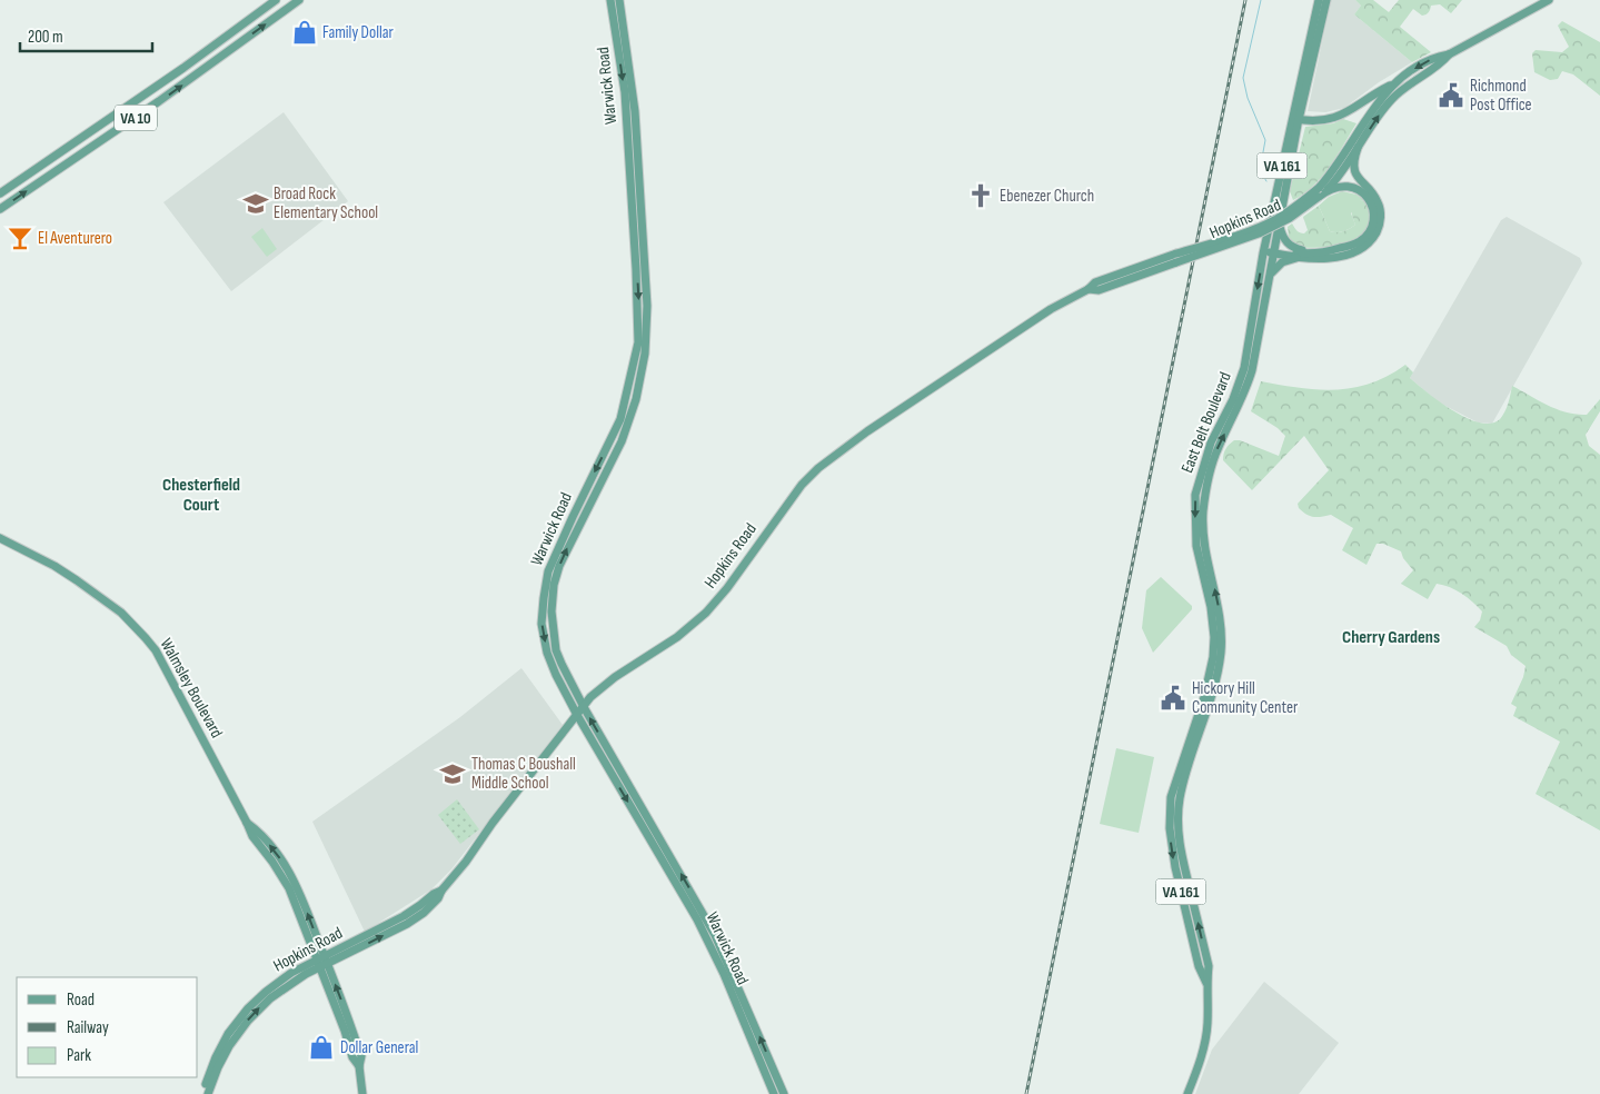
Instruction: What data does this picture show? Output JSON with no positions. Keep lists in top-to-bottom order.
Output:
{
  "streets": {
    "main road": [
      "Warwick Road",
      "VA 10",
      "VA 161",
      "Hopkins Road",
      "East Belt Boulevard",
      "Walmsley Boulevard"
    ]
  },
  "crossings": [
    ["Warwick Road", "Hopkins Road"],
    ["Hopkins Road", "Walmsley Boulevard"]
  ],
  "districts": ["Chesterfield Court", "Cherry Gardens"],
  "places": {
    "shop": ["Family Dollar", "Dollar General"],
    "public building": ["Richmond Post Office", "Hickory Hill Community Center"],
    "church": ["Ebenezer Church"],
    "school or university": ["Broad Rock Elementary School", "Thomas C Boushall Middle School"],
    "bar": ["El Aventurero"]
  },
  "legend": ["Road", "Railway", "Park"],
  "scale_bar": "200 m"
}
